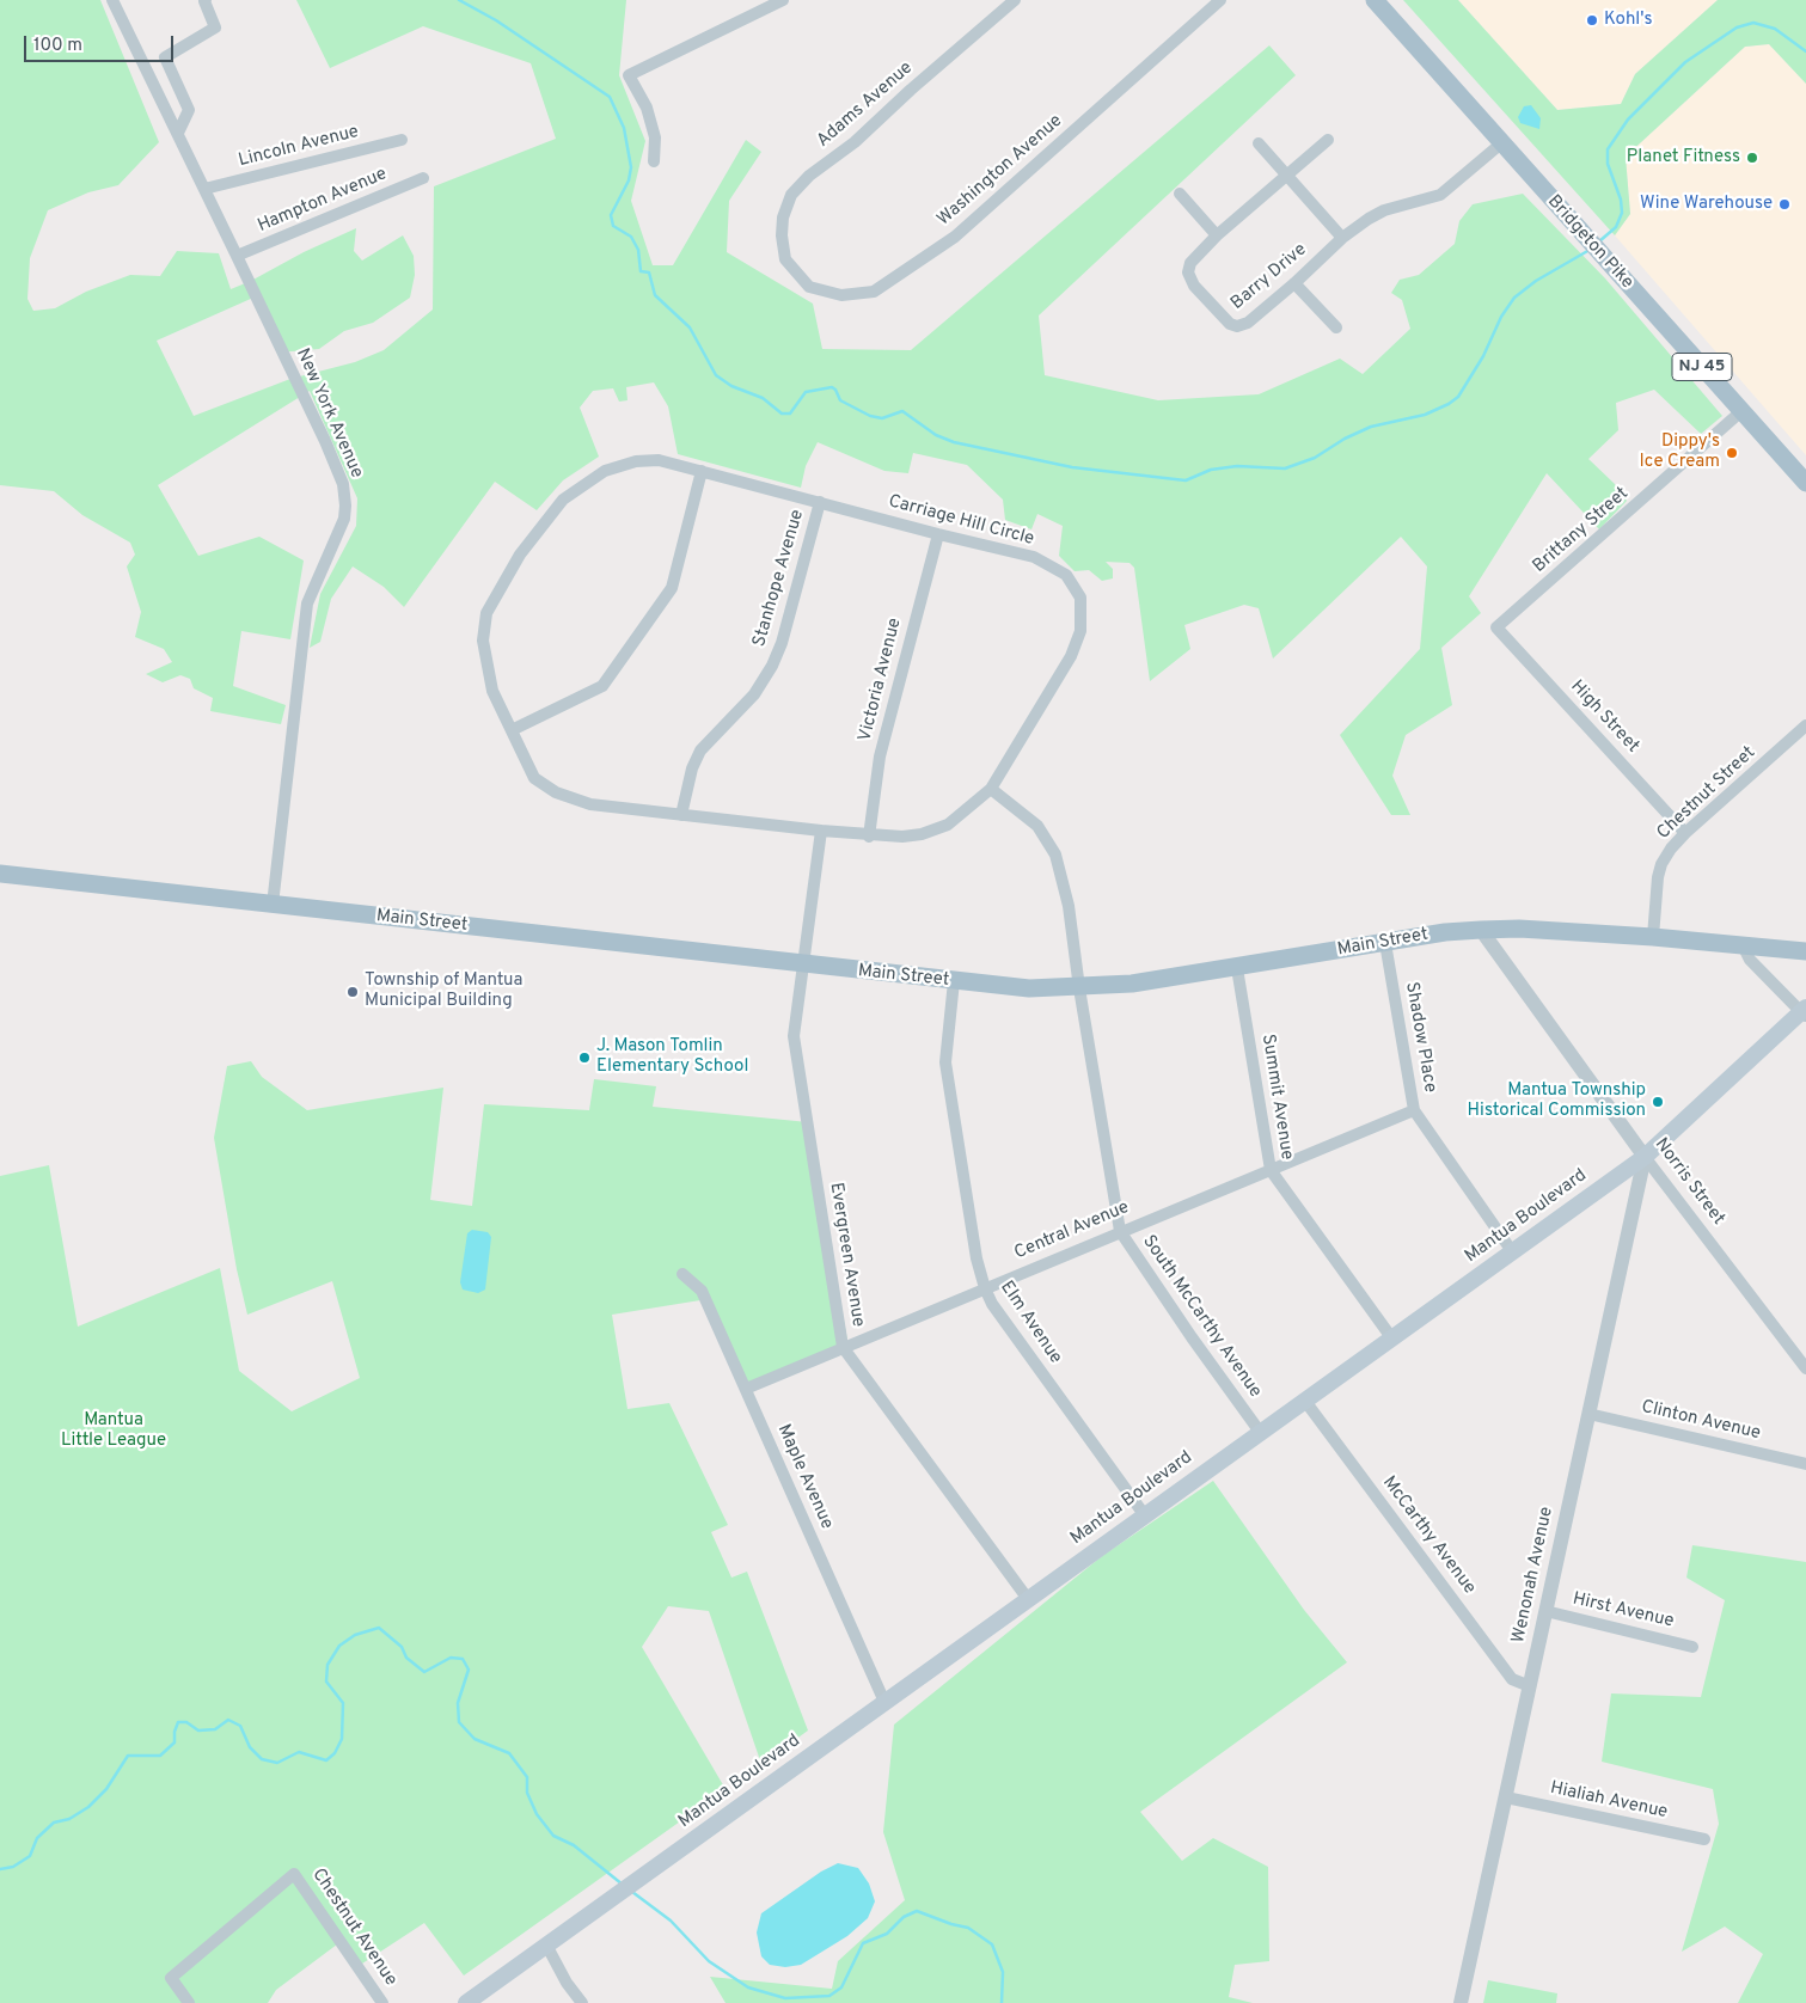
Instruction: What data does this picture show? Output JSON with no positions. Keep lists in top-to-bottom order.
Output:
{
  "streets": {
    "main road": [
      "Bridgeton Pike",
      "NJ 45",
      "Main Street",
      "Mantua Boulevard"
    ],
    "street": [
      "Adams Avenue",
      "Lincoln Avenue",
      "Washington Avenue",
      "Hampton Avenue",
      "Barry Drive",
      "New York Avenue",
      "Carriage Hill Circle",
      "Brittany Street",
      "Stanhope Avenue",
      "Victoria Avenue",
      "High Street",
      "Chestnut Street",
      "Shadow Place",
      "Summit Avenue",
      "Norris Street",
      "Central Avenue",
      "Evergreen Avenue",
      "South McCarthy Avenue",
      "Elm Avenue",
      "Clinton Avenue",
      "Maple Avenue",
      "McCarthy Avenue",
      "Wenonah Avenue",
      "Hirst Avenue",
      "Hialiah Avenue",
      "Chestnut Avenue"
    ]
  },
  "crossings": [
    ["Adams Avenue", "Washington Avenue"],
    ["Lincoln Avenue", "New York Avenue"],
    ["Hampton Avenue", "New York Avenue"],
    ["Bridgeton Pike", "Barry Drive"],
    ["Bridgeton Pike", "Brittany Street"],
    ["New York Avenue", "Main Street"],
    ["Carriage Hill Circle", "Stanhope Avenue"],
    ["Carriage Hill Circle", "Victoria Avenue"],
    ["Carriage Hill Circle", "Evergreen Avenue"],
    ["Carriage Hill Circle", "South McCarthy Avenue"],
    ["Brittany Street", "High Street"],
    ["High Street", "Chestnut Street"],
    ["Chestnut Street", "Main Street"],
    ["Main Street", "Shadow Place"],
    ["Main Street", "Summit Avenue"],
    ["Main Street", "Norris Street"],
    ["Main Street", "Evergreen Avenue"],
    ["Main Street", "South McCarthy Avenue"],
    ["Main Street", "Elm Avenue"],
    ["Shadow Place", "Mantua Boulevard"],
    ["Shadow Place", "Central Avenue"],
    ["Summit Avenue", "Mantua Boulevard"],
    ["Summit Avenue", "Central Avenue"],
    ["Norris Street", "Mantua Boulevard"],
    ["Norris Street", "Wenonah Avenue"],
    ["Mantua Boulevard", "Evergreen Avenue"],
    ["Mantua Boulevard", "South McCarthy Avenue"],
    ["Mantua Boulevard", "Elm Avenue"],
    ["Mantua Boulevard", "Maple Avenue"],
    ["Mantua Boulevard", "McCarthy Avenue"],
    ["Mantua Boulevard", "Wenonah Avenue"],
    ["Central Avenue", "Evergreen Avenue"],
    ["Central Avenue", "South McCarthy Avenue"],
    ["Central Avenue", "Elm Avenue"],
    ["Central Avenue", "Maple Avenue"],
    ["Clinton Avenue", "Wenonah Avenue"],
    ["McCarthy Avenue", "Wenonah Avenue"],
    ["Wenonah Avenue", "Hirst Avenue"],
    ["Wenonah Avenue", "Hialiah Avenue"]
  ],
  "parks": ["Mantua Little League"],
  "places": [
    "Kohl's",
    "Planet Fitness",
    "Wine Warehouse",
    "Dippy's Ice Cream",
    "Township of Mantua Municipal Building",
    "J. Mason Tomlin Elementary School",
    "Mantua Township Historical Commission"
  ],
  "scale_bar": "100 m"
}
